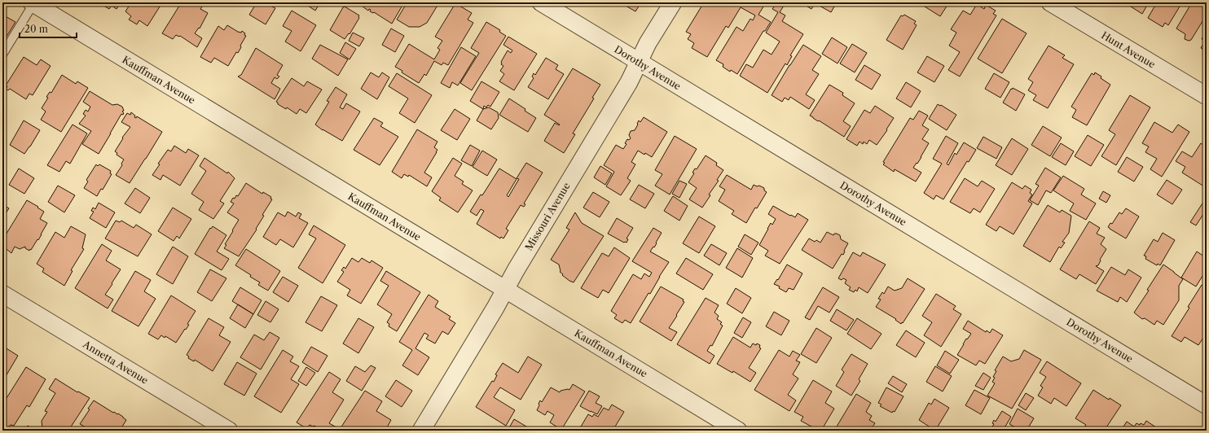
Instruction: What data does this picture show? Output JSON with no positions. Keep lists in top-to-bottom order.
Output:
{
  "streets": {
    "street": [
      "Hunt Avenue",
      "Dorothy Avenue",
      "Kauffman Avenue",
      "Missouri Avenue",
      "Annetta Avenue"
    ]
  },
  "crossings": [
    ["Dorothy Avenue", "Missouri Avenue"],
    ["Kauffman Avenue", "Missouri Avenue"]
  ],
  "scale_bar": "20 m"
}
